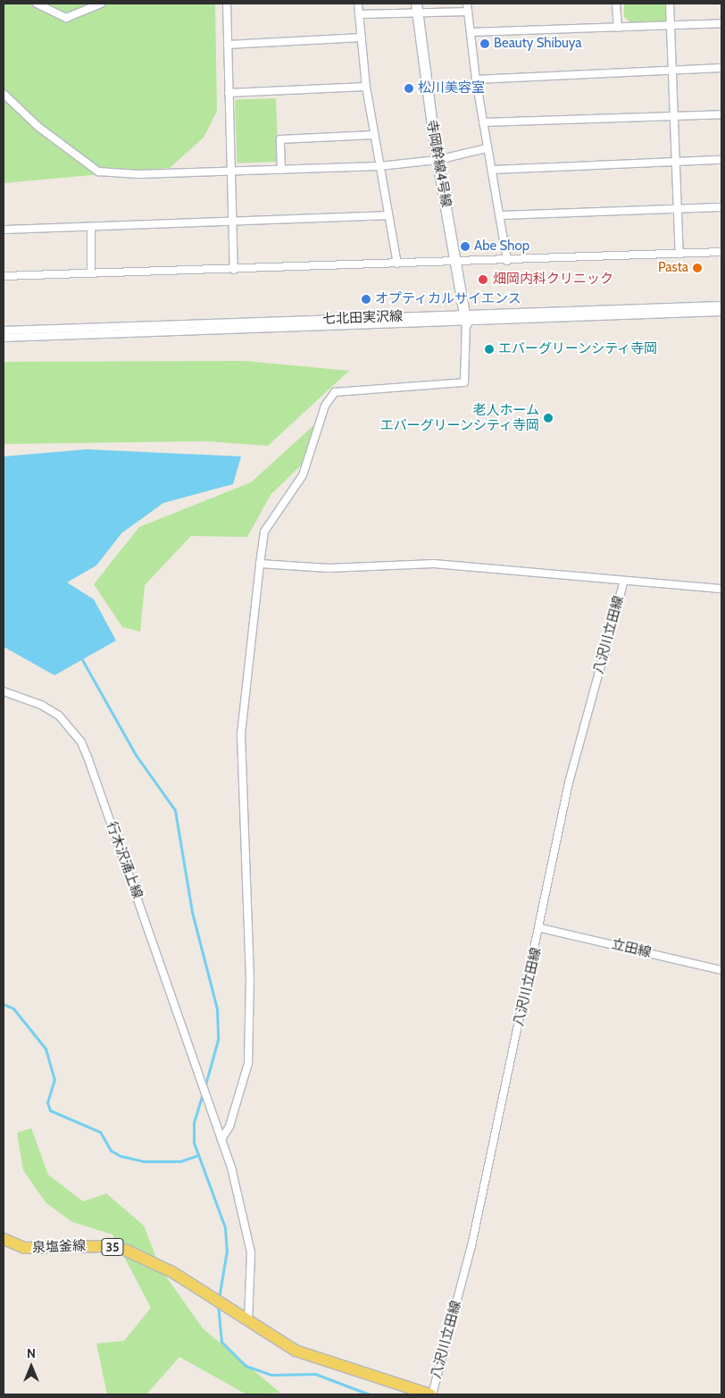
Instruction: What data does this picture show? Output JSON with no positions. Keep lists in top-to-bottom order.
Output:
{
  "streets": {
    "main road": ["泉塩釜線", "35"],
    "street": [
      "寺岡幹線4号線",
      "七北田実沢線",
      "八沢川立田線",
      "行木沢涌上線",
      "立田線"
    ]
  },
  "crossings": [
    ["寺岡幹線4号線", "七北田実沢線"],
    ["八沢川立田線", "立田線"],
    ["八沢川立田線", "35"],
    ["行木沢涌上線", "泉塩釜線"],
    ["行木沢涌上線", "35"],
    ["泉塩釜線", "35"]
  ],
  "places": [
    "Beauty Shibuya",
    "松川美容室",
    "Abe Shop",
    "Pasta",
    "畑岡内科クリニック",
    "オプティカルサイエンス",
    "エバーグリーンシティ寺岡",
    "老人ホーム エバーグリーンシティ寺岡"
  ],
  "north": "top"
}
